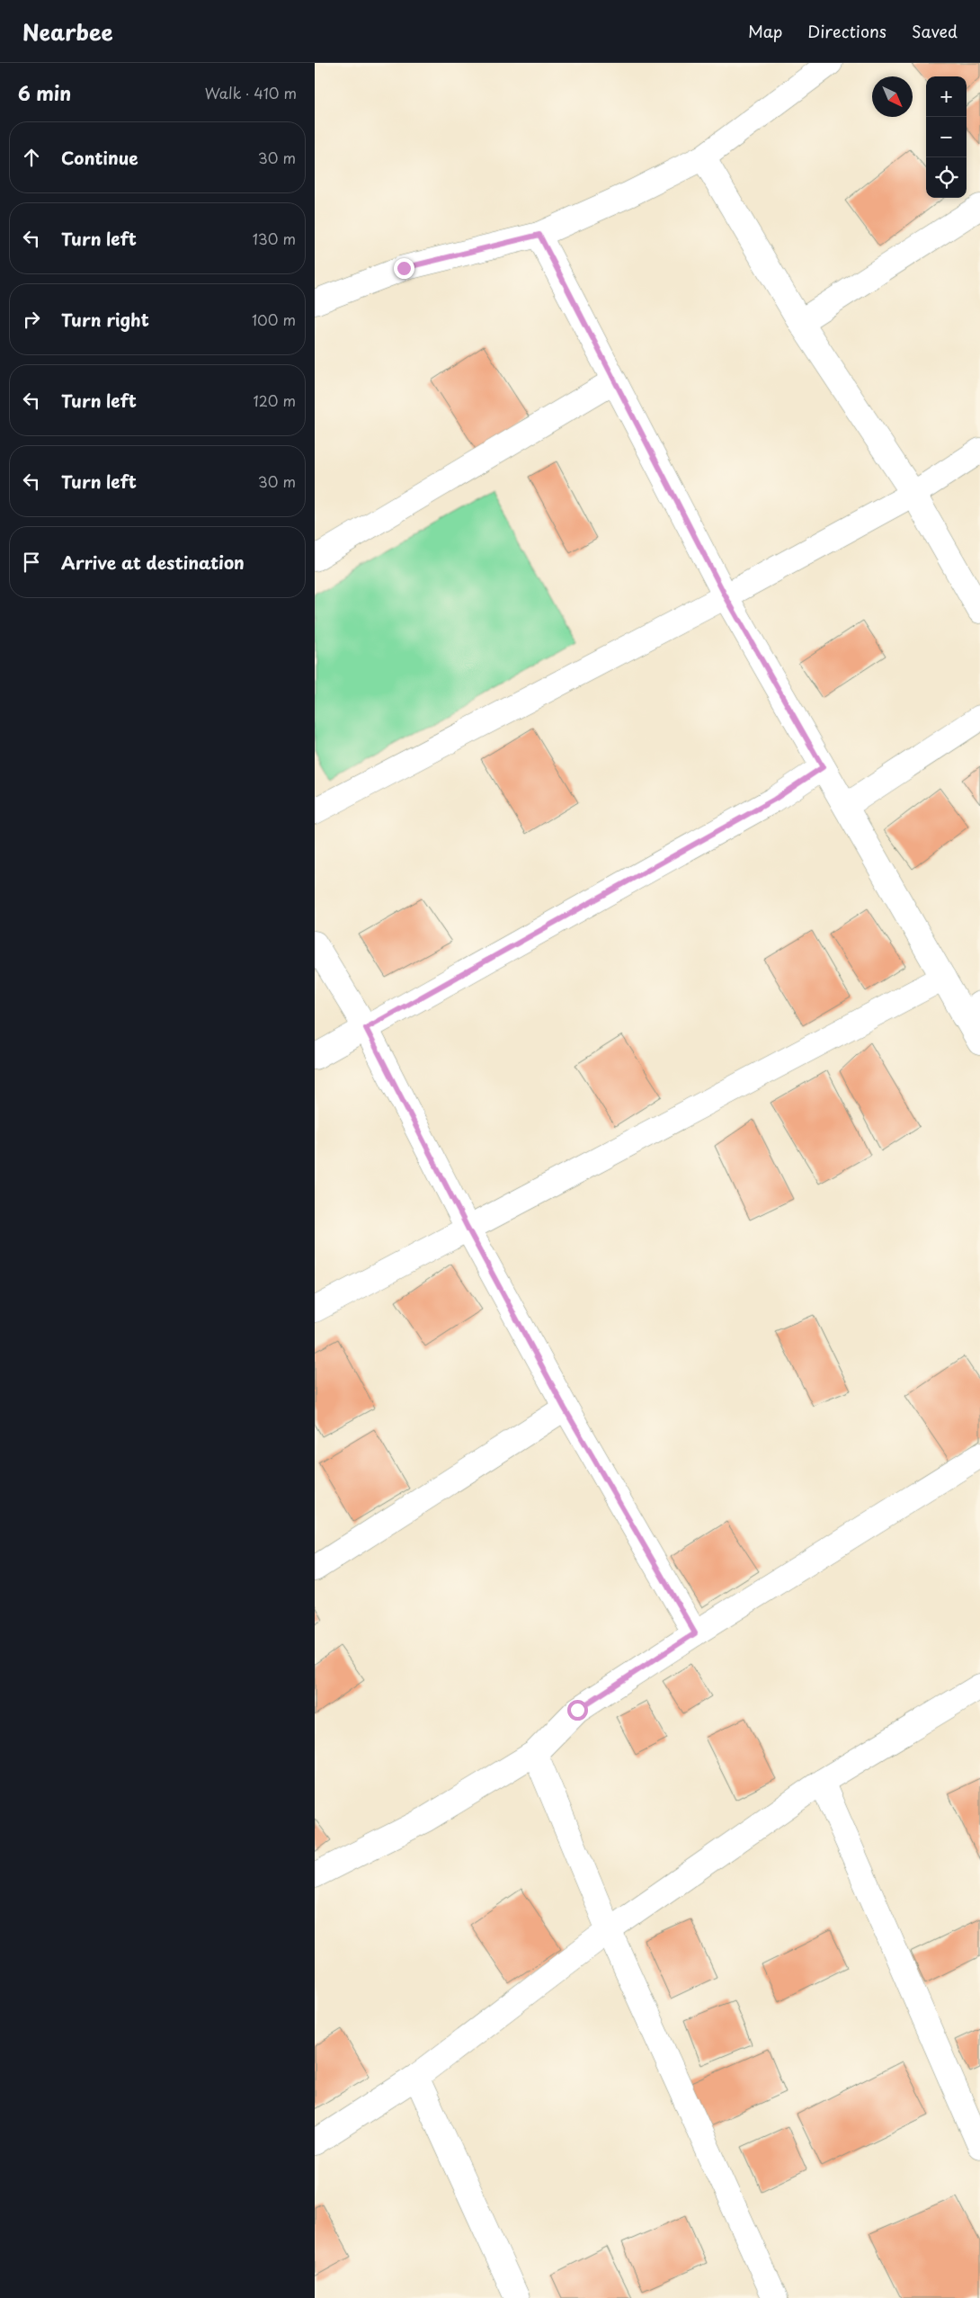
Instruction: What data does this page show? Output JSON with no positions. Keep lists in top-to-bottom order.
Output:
{
  "north": "bottom right",
  "page": {
    "header": "Nearbee",
    "nav": ["Map", "Directions", "Saved"],
    "heading": ["6 min", "Walk · 410 m"],
    "map_buttons": ["+", "−"],
    "list": [
      ["Continue", "30 m"],
      ["Turn left", "130 m"],
      ["Turn right", "100 m"],
      ["Turn left", "120 m"],
      ["Turn left", "30 m"],
      "Arrive at destination"
    ]
  }
}
